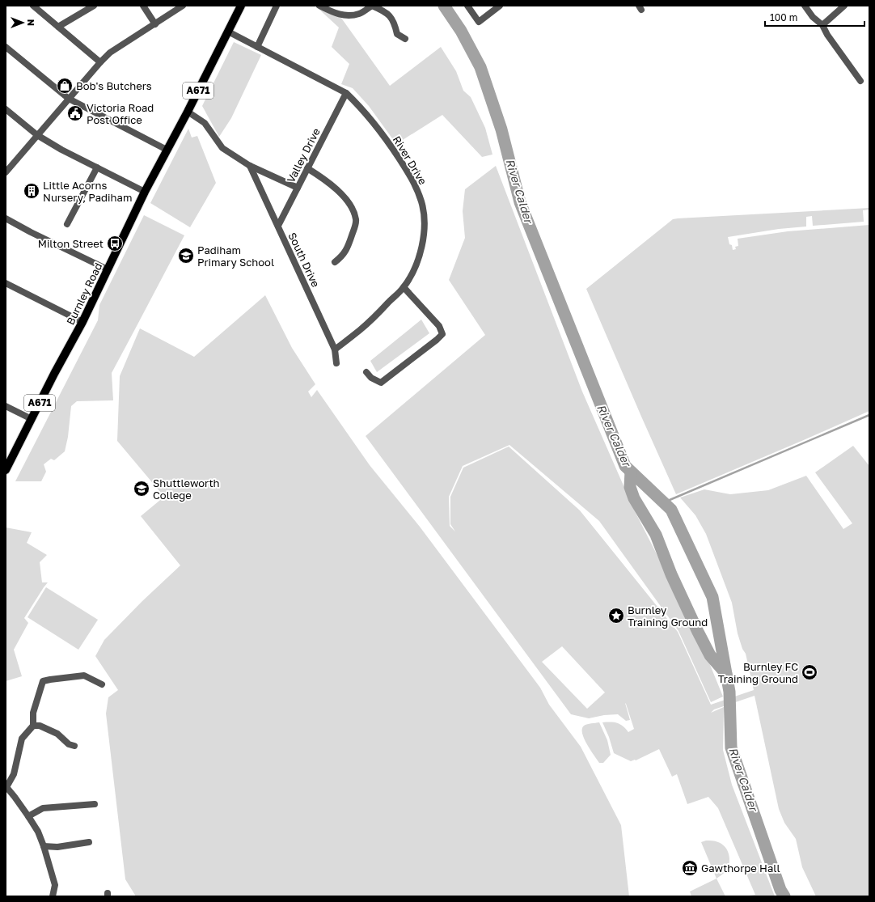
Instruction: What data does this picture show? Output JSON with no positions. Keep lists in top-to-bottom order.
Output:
{
  "streets": {
    "main road": ["A671", "Burnley Road"],
    "street": ["Valley Drive", "River Drive", "South Drive"]
  },
  "crossings": [
    ["Valley Drive", "River Drive"],
    ["Valley Drive", "South Drive"],
    ["River Drive", "South Drive"],
    ["River Drive", "Burnley Road"]
  ],
  "water": ["River Calder"],
  "places": {
    "shop": ["Bob's Butchers"],
    "public building": ["Victoria Road Post Office"],
    "building": ["Little Acorns Nursery, Padiham"],
    "bus stop": ["Milton Street"],
    "school or university": ["Padiham Primary School", "Shuttleworth College"],
    "place": ["Burnley Training Ground"],
    "sports": ["Burnley FC Training Ground"],
    "museum": ["Gawthorpe Hall"]
  },
  "scale_bar": "100 m",
  "north": "right"
}
